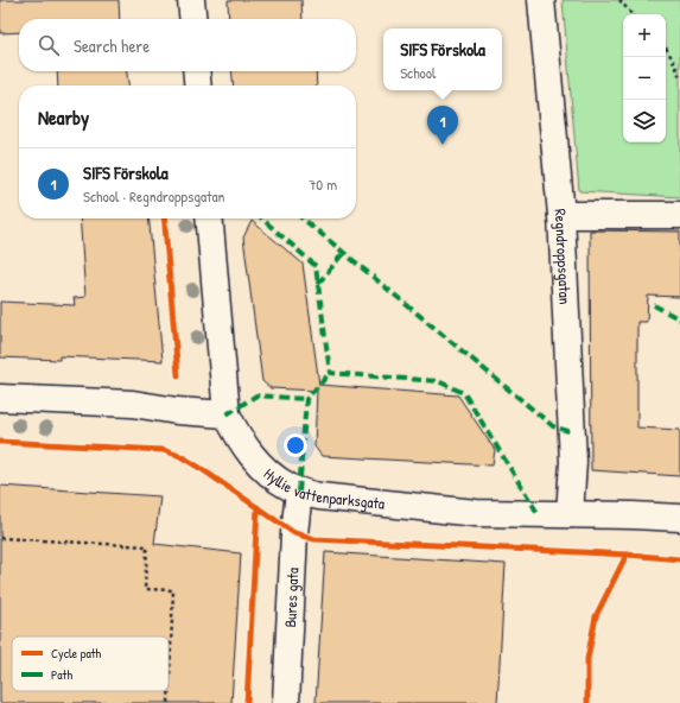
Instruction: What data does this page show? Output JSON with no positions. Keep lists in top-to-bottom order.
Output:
{
  "streets": {
    "street": ["Regndroppsgatan", "Hyllie vattenparksgata", "Bures gata"]
  },
  "crossings": [
    ["Regndroppsgatan", "Hyllie vattenparksgata"],
    ["Hyllie vattenparksgata", "Bures gata"]
  ],
  "legend": ["Cycle path", "Path"],
  "page": {
    "map_buttons": ["+", "−"],
    "search": "Search here",
    "popup": ["SIFS Förskola", "School"],
    "heading": "Nearby",
    "pins": "1",
    "list": [
      {
        "mark": "1",
        "name": "SIFS Förskola",
        "note": "School · Regndroppsgatan",
        "value": "70 m"
      }
    ]
  }
}
